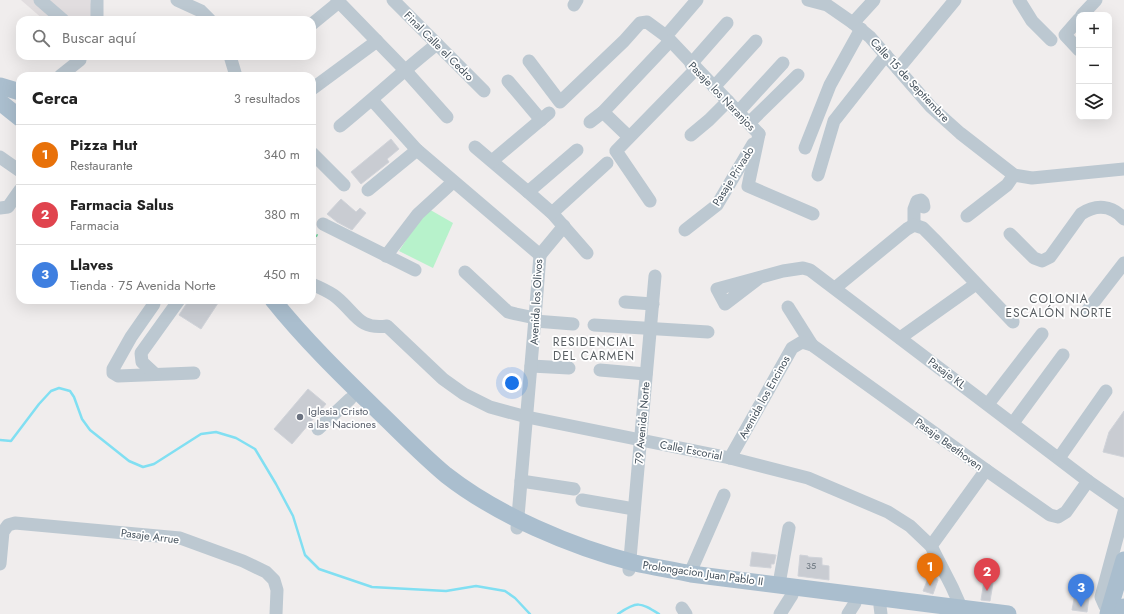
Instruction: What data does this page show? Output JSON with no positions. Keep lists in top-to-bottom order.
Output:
{
  "streets": {
    "main road": ["Prolongacion Juan Pablo II"],
    "street": [
      "Final Calle el Cedro",
      "Calle 15 de Septiembre",
      "Pasaje los Naranjos",
      "Pasaje Privado",
      "Avenida los Olivos",
      "Pasaje KL",
      "Avenida los Encinos",
      "79 Avenida Norte",
      "Pasaje Beethoven",
      "Calle Escorial",
      "Pasaje Arrue"
    ]
  },
  "crossings": [
    ["Pasaje los Naranjos", "Pasaje Privado"],
    ["Avenida los Olivos", "Calle Escorial"],
    ["Avenida los Olivos", "Prolongacion Juan Pablo II"],
    ["Pasaje KL", "Pasaje Beethoven"],
    ["Avenida los Encinos", "Pasaje Beethoven"],
    ["Avenida los Encinos", "Calle Escorial"],
    ["79 Avenida Norte", "Calle Escorial"],
    ["79 Avenida Norte", "Prolongacion Juan Pablo II"],
    ["Calle Escorial", "Prolongacion Juan Pablo II"]
  ],
  "districts": ["COLONIA ESCALÓN NORTE", "RESIDENCIAL DEL CARMEN"],
  "places": ["Iglesia Cristo a las Naciones"],
  "house_numbers": ["35"],
  "page": {
    "map_buttons": ["+", "−"],
    "search": "Buscar aquí",
    "heading": ["Cerca", "3 resultados"],
    "list": [
      {
        "mark": "1",
        "name": "Pizza Hut",
        "note": "Restaurante",
        "value": "340 m"
      },
      {
        "mark": "2",
        "name": "Farmacia Salus",
        "note": "Farmacia",
        "value": "380 m"
      },
      {
        "mark": "3",
        "name": "Llaves",
        "note": "Tienda · 75 Avenida Norte",
        "value": "450 m"
      }
    ],
    "pins": ["1", "2", "3"]
  }
}
